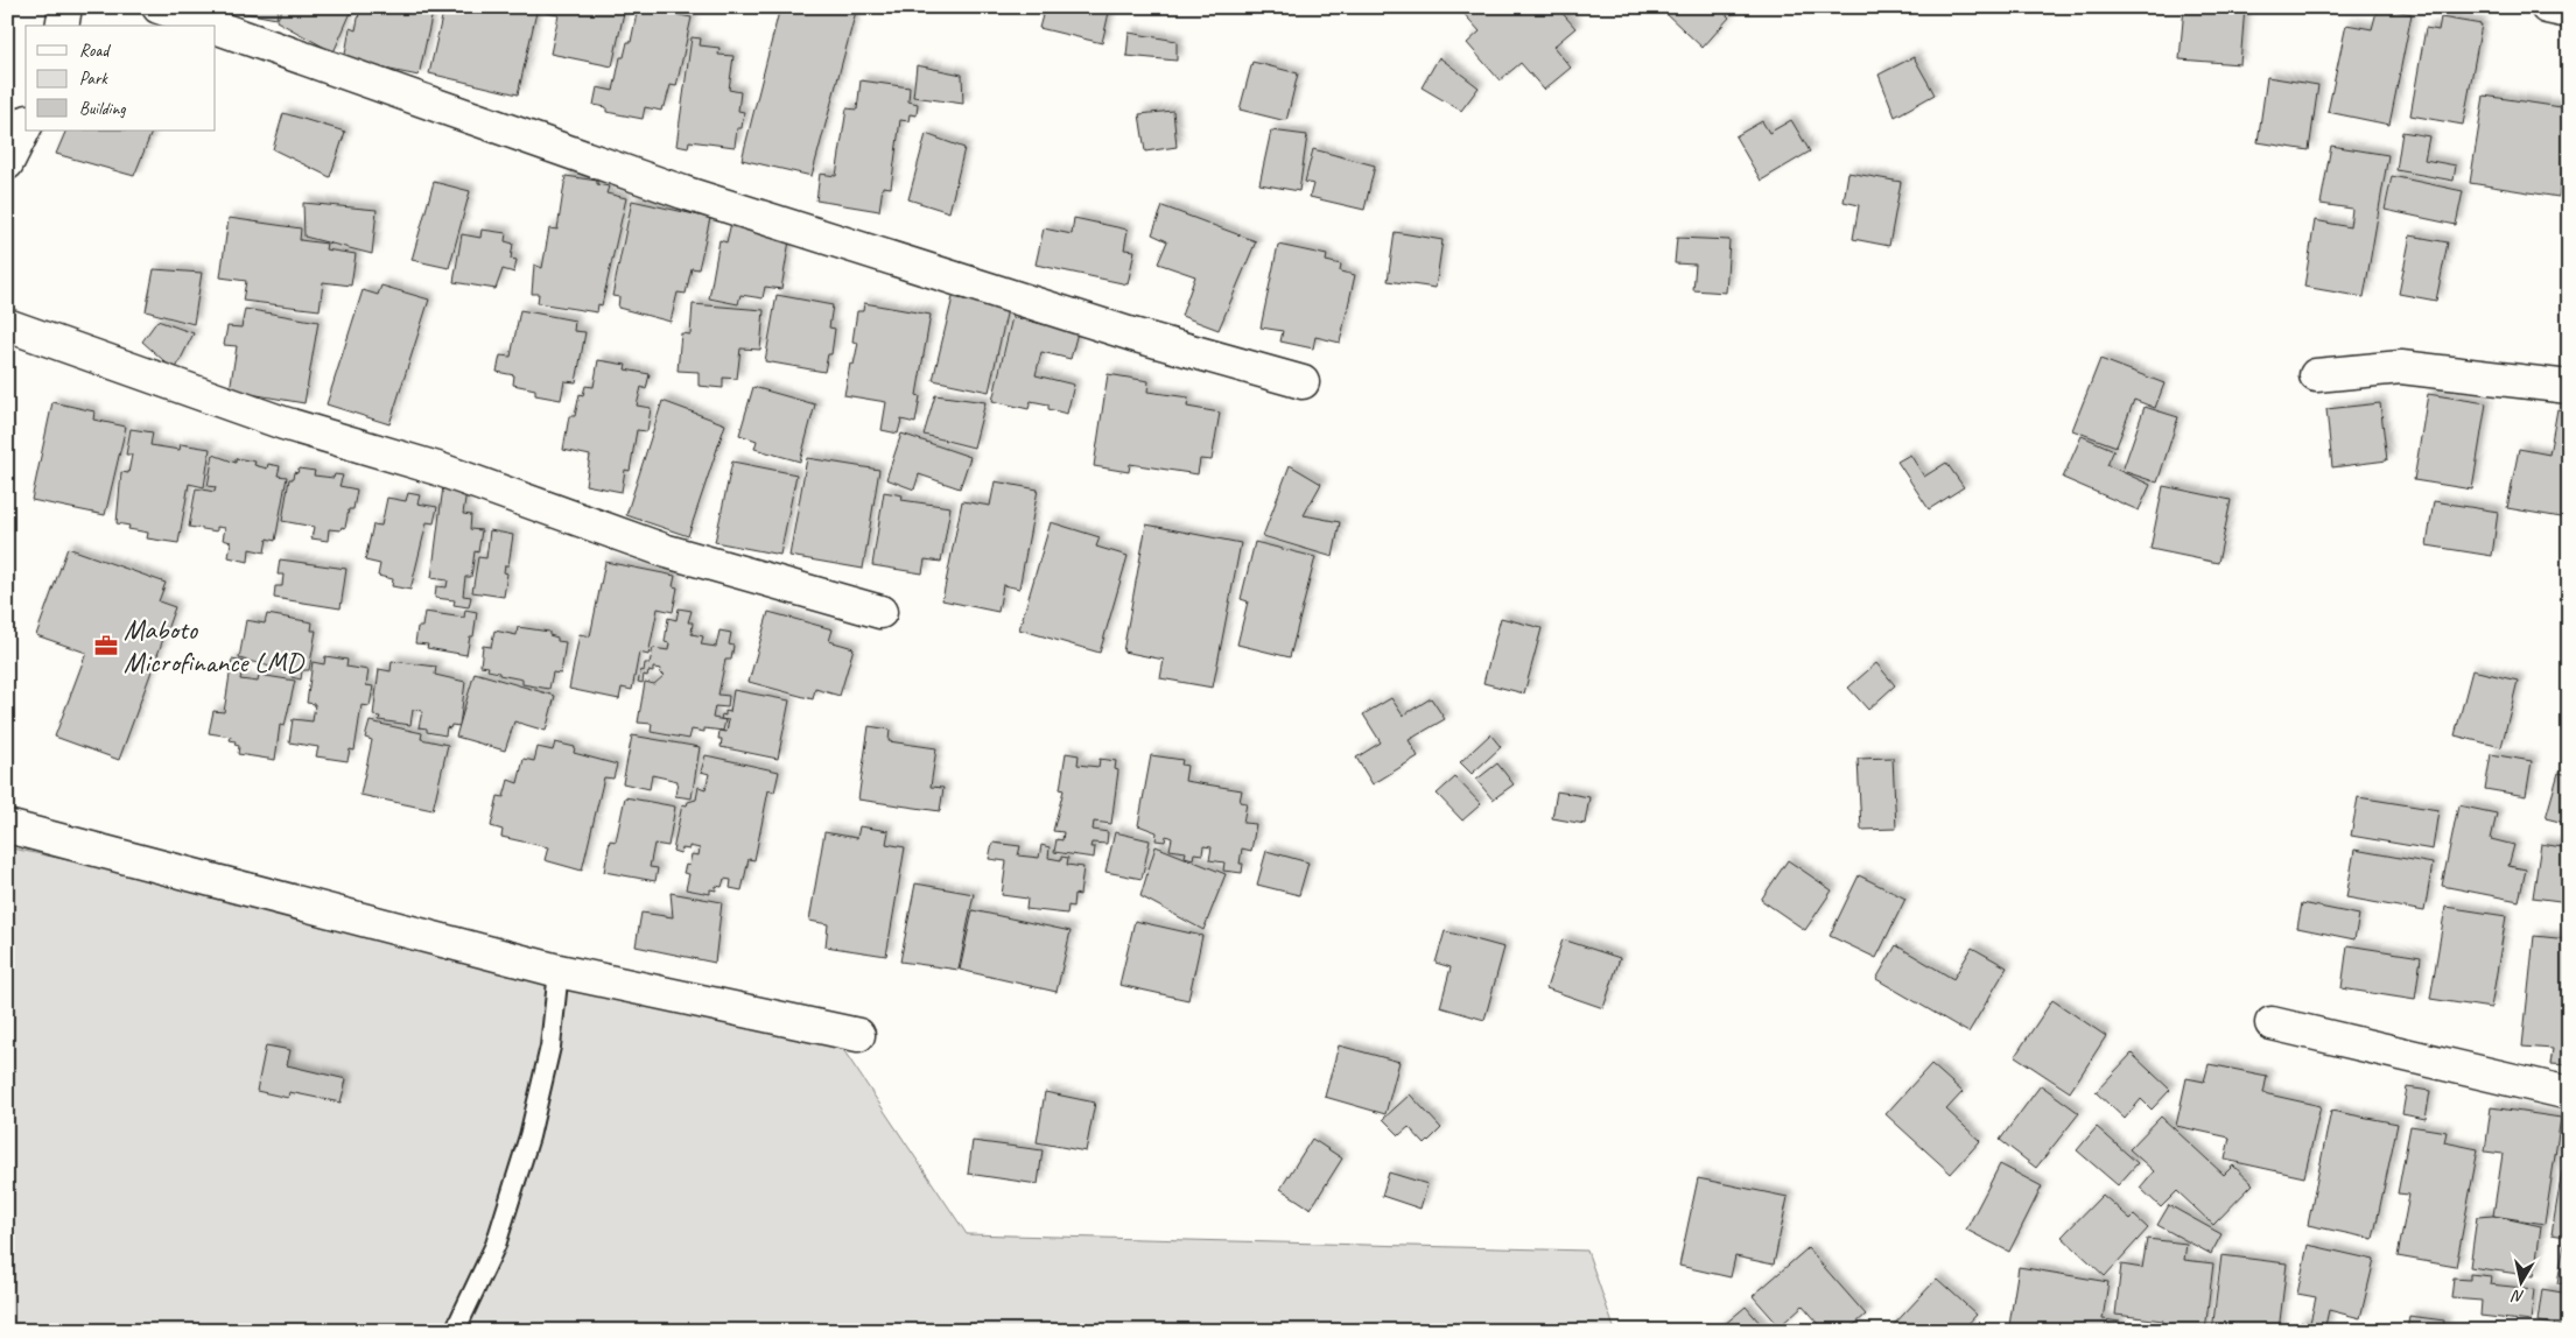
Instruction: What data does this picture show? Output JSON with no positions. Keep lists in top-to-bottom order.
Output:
{
  "places": {
    "office": ["Maboto Microfinance LMD"]
  },
  "legend": ["Road", "Park", "Building"],
  "north": "bottom"
}
